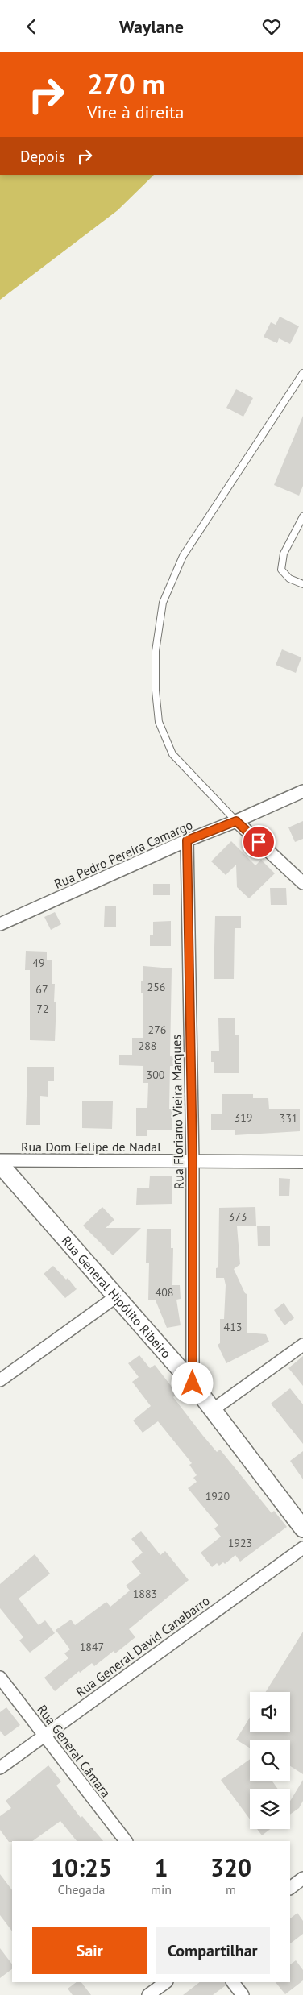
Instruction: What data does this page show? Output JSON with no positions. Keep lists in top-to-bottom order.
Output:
{
  "streets": {
    "street": [
      "Rua Pedro Pereira Camargo",
      "Rua Floriano Vieira Marques",
      "Rua Dom Felipe de Nadal",
      "Rua General Hipólito Ribeiro",
      "Rua General David Canabarro",
      "Rua General Câmara"
    ]
  },
  "crossings": [
    ["Rua Pedro Pereira Camargo", "Rua Floriano Vieira Marques"],
    ["Rua Floriano Vieira Marques", "Rua Dom Felipe de Nadal"],
    ["Rua Floriano Vieira Marques", "Rua General Hipólito Ribeiro"],
    ["Rua General David Canabarro", "Rua General Câmara"]
  ],
  "house_numbers": [
    "49",
    "256",
    "67",
    "72",
    "276",
    "288",
    "300",
    "319",
    "331",
    "373",
    "408",
    "413",
    "1920",
    "1923",
    "1883",
    "1847"
  ],
  "page": {
    "header": "Waylane",
    "turn": ["270 m", "Vire à direita"],
    "then": "Depois",
    "eta": [
      "10:25",
      "Chegada",
      "1",
      "min",
      "320",
      "m"
    ],
    "buttons": ["Sair", "Compartilhar"]
  }
}
